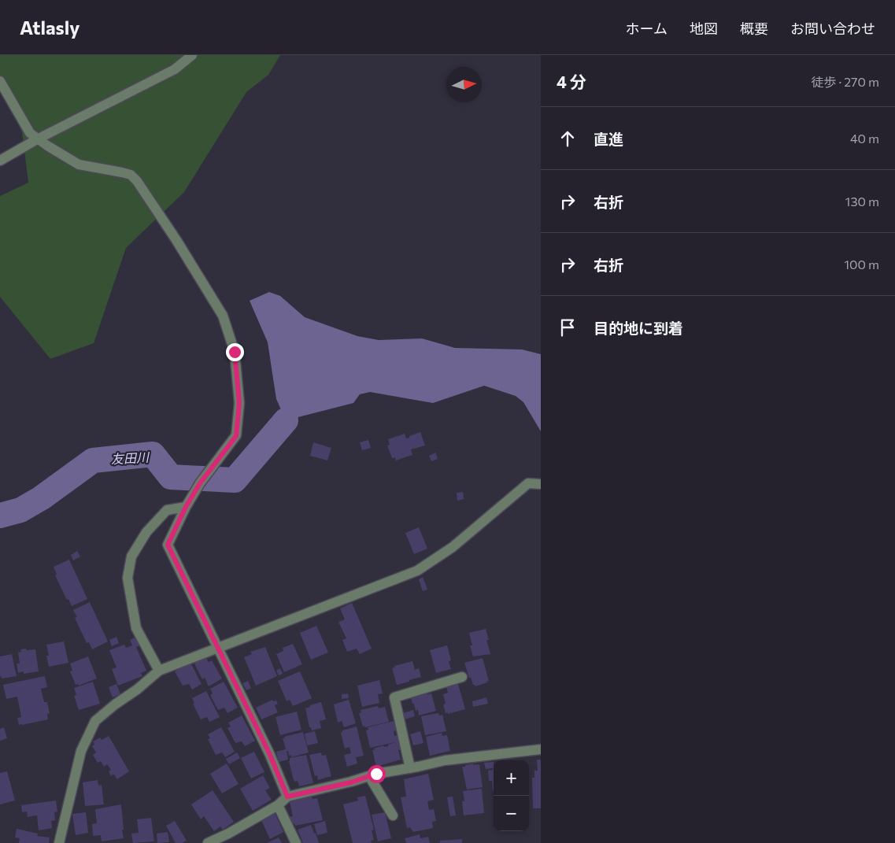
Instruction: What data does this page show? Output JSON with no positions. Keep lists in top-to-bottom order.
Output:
{
  "water": ["友田川"],
  "north": "right",
  "page": {
    "header": "Atlasly",
    "nav": [
      "ホーム",
      "地図",
      "概要",
      "お問い合わせ"
    ],
    "heading": ["4 分", "徒歩 · 270 m"],
    "list": [
      ["直進", "40 m"],
      ["右折", "130 m"],
      ["右折", "100 m"],
      "目的地に到着"
    ],
    "map_buttons": ["+", "−"]
  }
}
